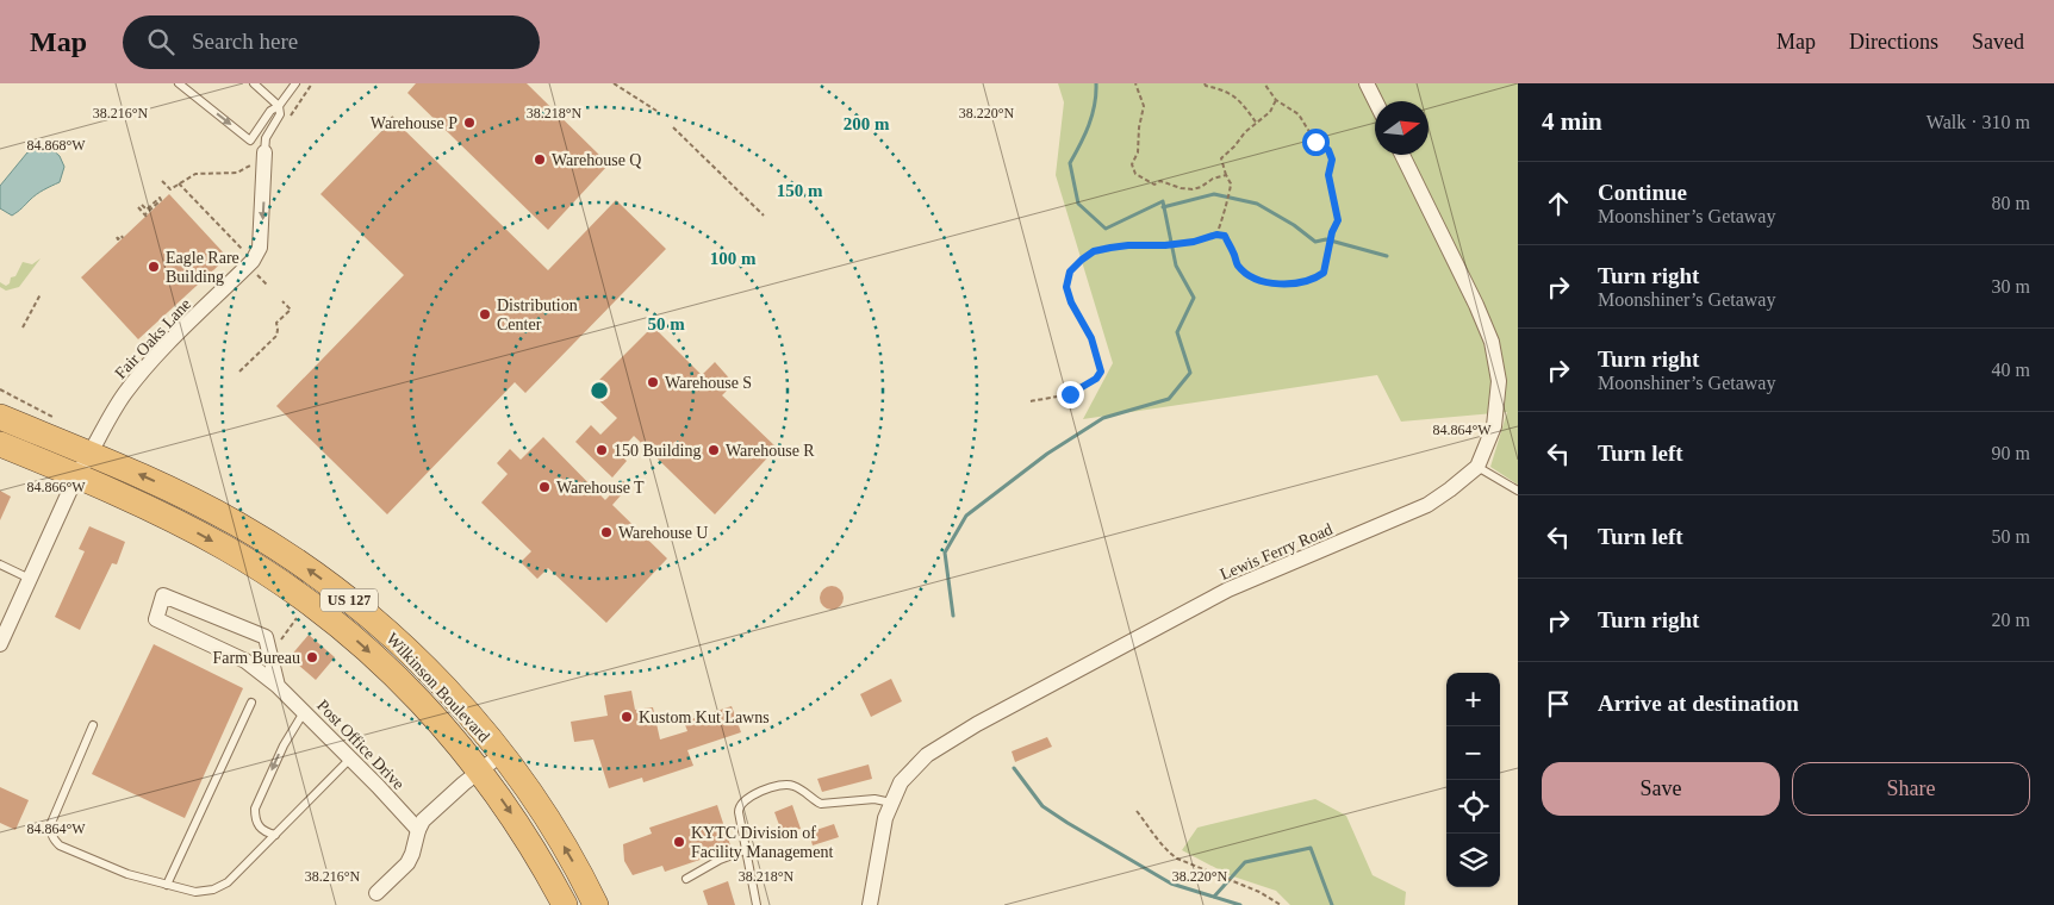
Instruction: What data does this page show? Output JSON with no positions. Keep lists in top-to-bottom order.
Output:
{
  "streets": {
    "highway": ["US 127", "Wilkinson Boulevard"],
    "street": ["Fair Oaks Lane", "Lewis Ferry Road", "Post Office Drive"]
  },
  "crossings": [
    ["Fair Oaks Lane", "Wilkinson Boulevard"]
  ],
  "places": [
    "Warehouse P",
    "Warehouse Q",
    "Eagle Rare Building",
    "Distribution Center",
    "Warehouse S",
    "150 Building",
    "Warehouse R",
    "Warehouse T",
    "Warehouse U",
    "Farm Bureau",
    "Kustom Kut Lawns",
    "KYTC Division of Facility Management"
  ],
  "north": "right",
  "page": {
    "header": "Map",
    "search": "Search here",
    "nav": ["Map", "Directions", "Saved"],
    "heading": ["4 min", "Walk · 310 m"],
    "list": [
      ["Continue", "Moonshiner’s Getaway", "80 m"],
      ["Turn right", "Moonshiner’s Getaway", "30 m"],
      ["Turn right", "Moonshiner’s Getaway", "40 m"],
      ["Turn left", "90 m"],
      ["Turn left", "50 m"],
      ["Turn right", "20 m"],
      "Arrive at destination"
    ],
    "map_buttons": ["+", "−"],
    "buttons": ["Save", "Share"]
  },
  "coordinates": [
    "38.216°N",
    "38.218°N",
    "38.220°N",
    "84.868°W",
    "84.864°W",
    "84.866°W"
  ],
  "rings": [
    "200 m",
    "150 m",
    "100 m",
    "50 m"
  ]
}
